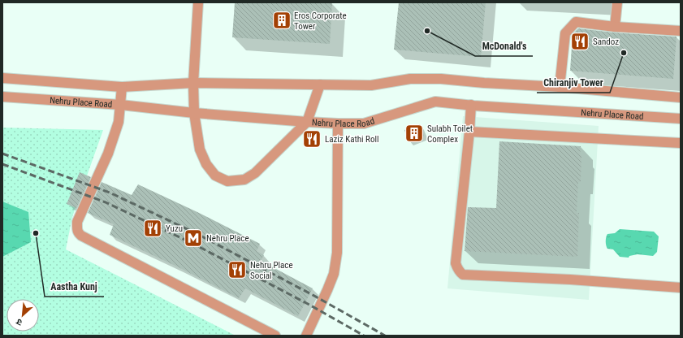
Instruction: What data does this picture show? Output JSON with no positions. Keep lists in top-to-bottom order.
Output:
{
  "streets": {
    "street": ["Nehru Place Road"]
  },
  "places": {
    "building": ["Eros Corporate Tower", "Sulabh Toilet Complex"],
    "other": ["McDonald's", "Chiranjiv Tower", "Aastha Kunj"],
    "restaurant": [
      "Sandoz",
      "Laziz Kathi Roll",
      "Yuzu",
      "Nehru Place Social"
    ],
    "metro station": ["Nehru Place"]
  },
  "north": "bottom left"
}
